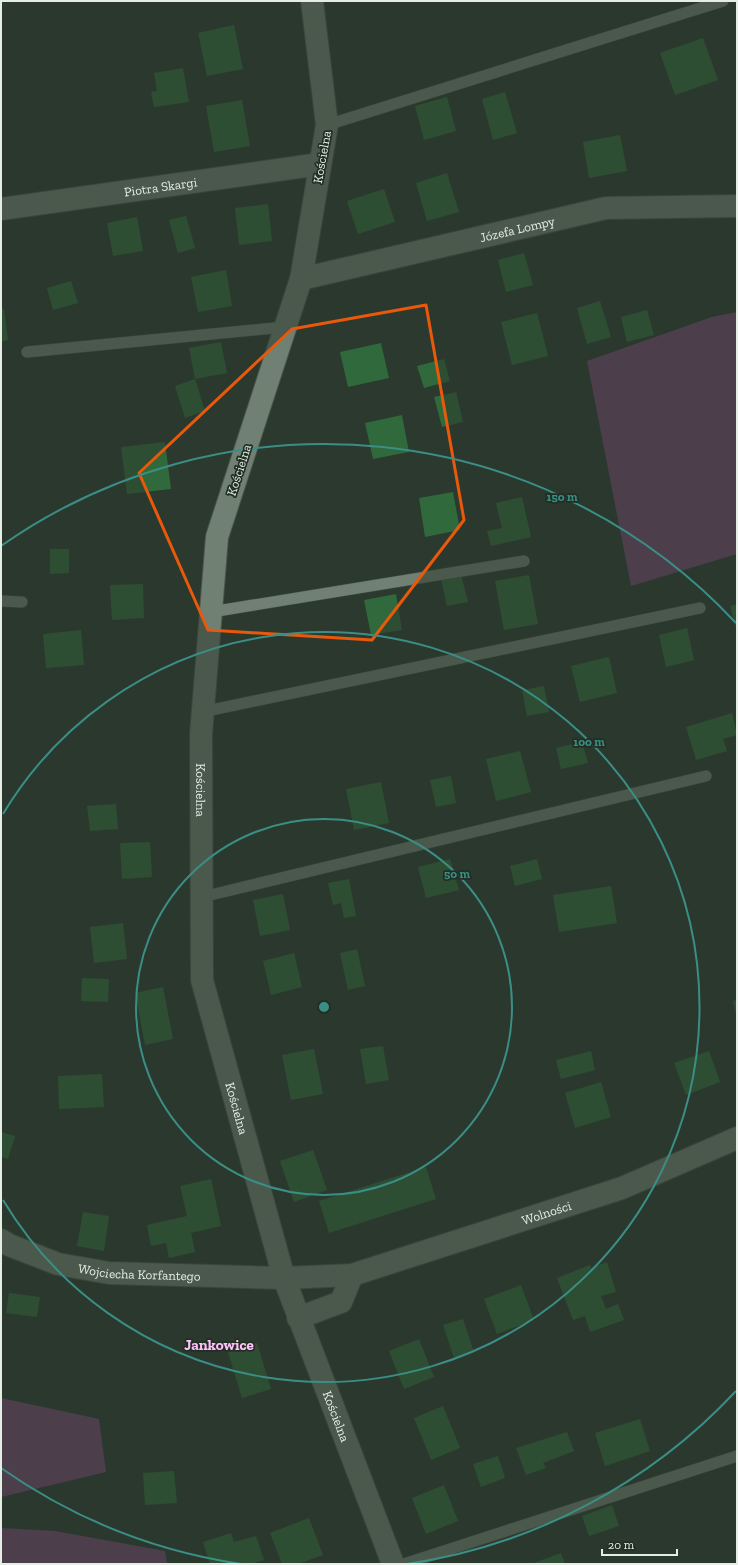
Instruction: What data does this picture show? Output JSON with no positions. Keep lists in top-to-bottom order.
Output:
{
  "streets": {
    "street": [
      "Kościelna",
      "Piotra Skargi",
      "Józefa Lompy",
      "Wolności",
      "Wojciecha Korfantego"
    ]
  },
  "crossings": [
    ["Kościelna", "Piotra Skargi"],
    ["Kościelna", "Józefa Lompy"],
    ["Kościelna", "Wolności"],
    ["Kościelna", "Wojciecha Korfantego"],
    ["Wolności", "Wojciecha Korfantego"]
  ],
  "districts": ["Jankowice"],
  "scale_bar": "20 m",
  "rings": ["150 m", "100 m", "50 m"]
}
